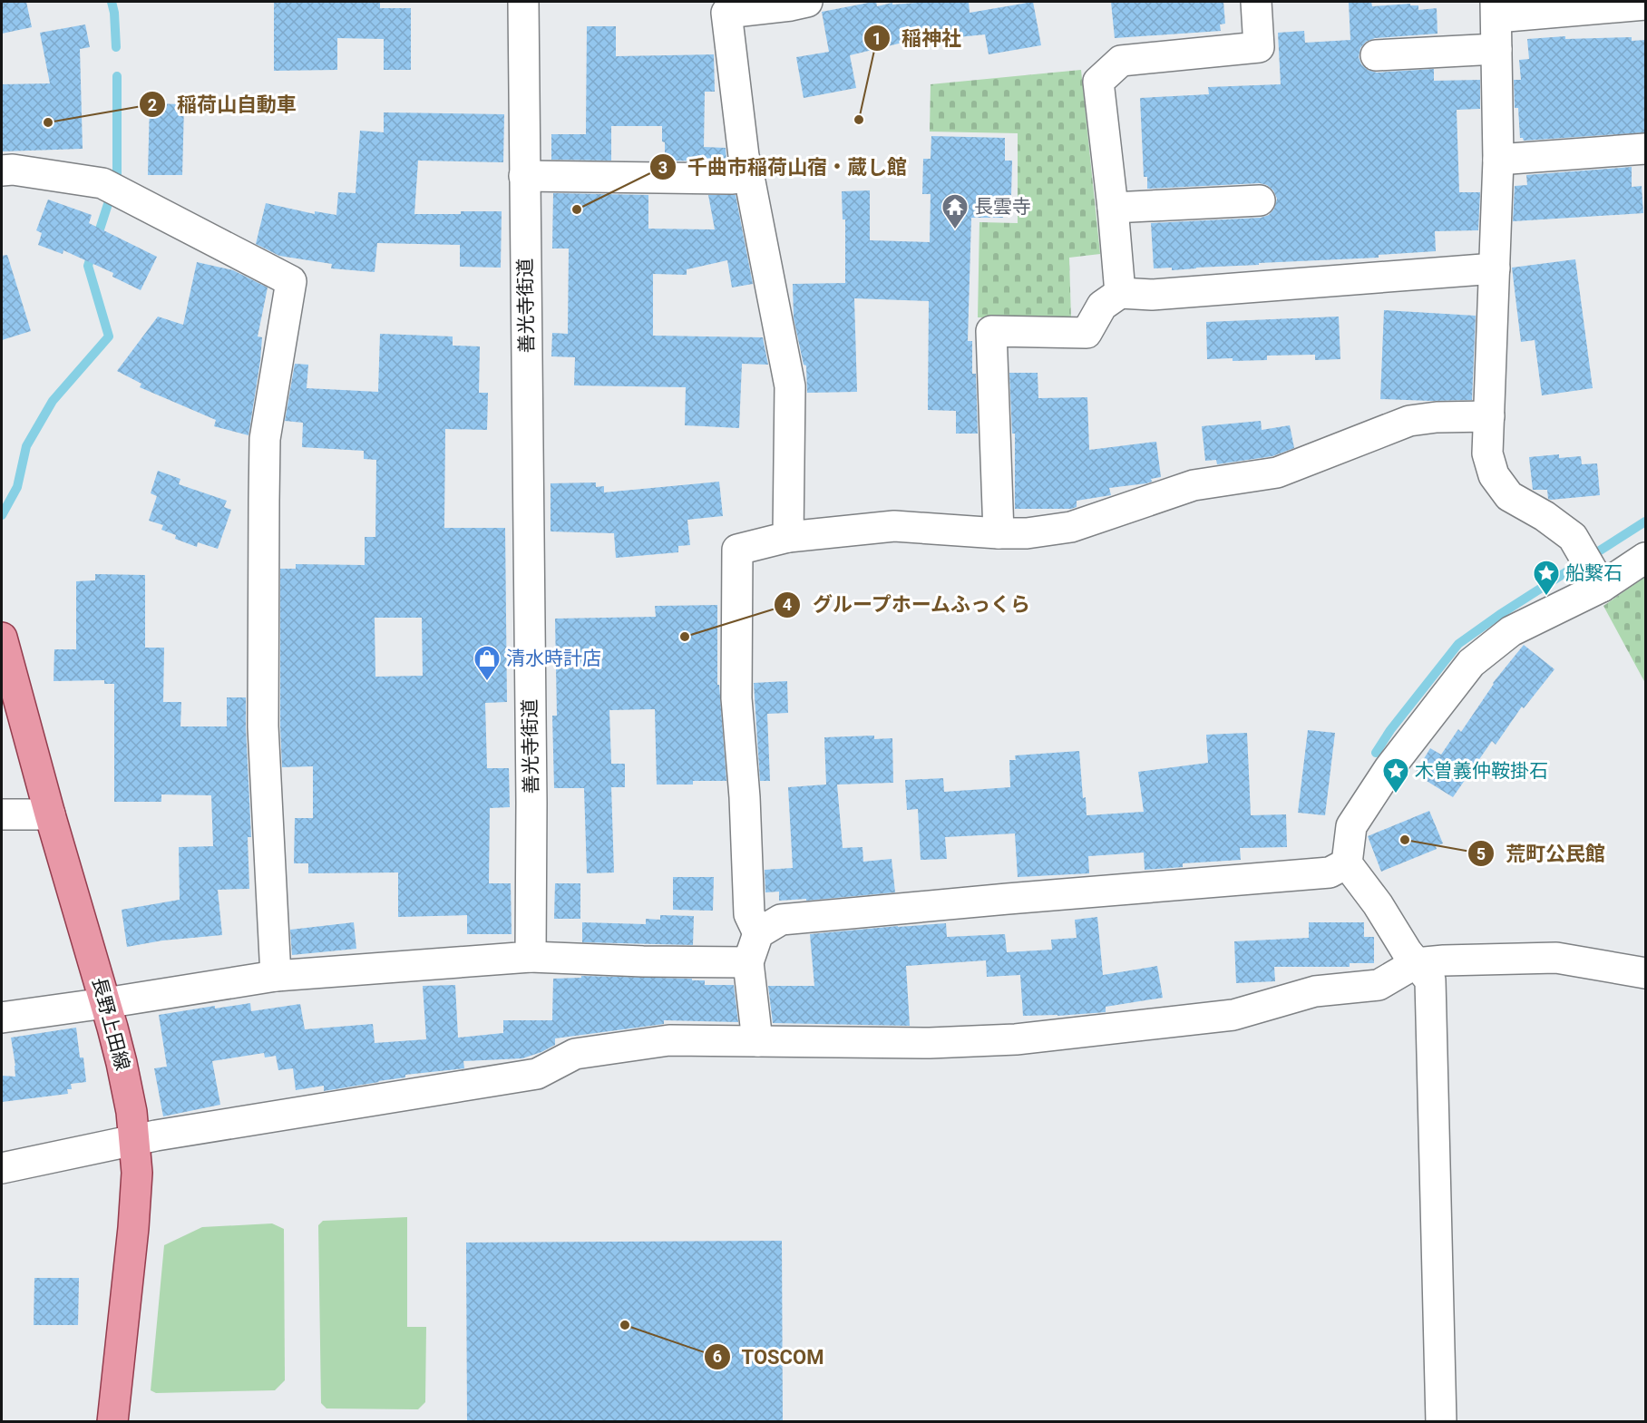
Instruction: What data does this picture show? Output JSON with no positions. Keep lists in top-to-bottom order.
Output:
{
  "streets": {
    "main road": ["長野上田線"],
    "street": ["善光寺街道"]
  },
  "places": {
    "other": [
      "稲神社",
      "稲荷山自動車",
      "千曲市稲荷山宿・蔵し館",
      "グループホームふっくら",
      "荒町公民館",
      "TOSCOM"
    ],
    "temple": ["長雲寺"],
    "place": ["船繋石", "木曽義仲鞍掛石"],
    "shop": ["清水時計店"]
  }
}
